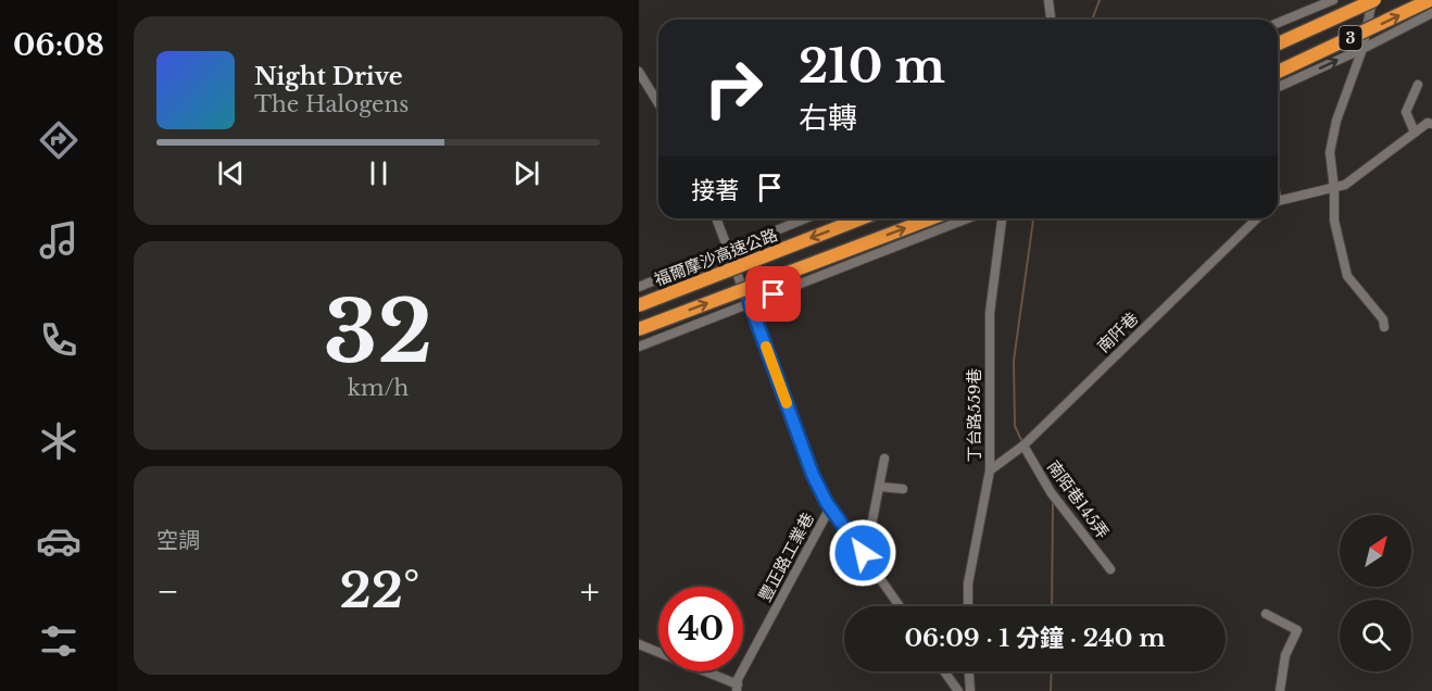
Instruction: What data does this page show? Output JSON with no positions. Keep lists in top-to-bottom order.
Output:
{
  "streets": {
    "highway": ["3", "福爾摩沙高速公路"],
    "street": [
      "南阡巷",
      "丁台路559巷",
      "南陌巷145弄",
      "豐正路工業巷"
    ]
  },
  "crossings": [
    ["南阡巷", "丁台路559巷"],
    ["南阡巷", "南陌巷145弄"]
  ],
  "north": "top right",
  "page": {
    "tabs": "06:08",
    "turn": ["210 m", "右轉"],
    "song": ["Night Drive", "The Halogens"],
    "then": "接著",
    "tile": [
      ["32", "km/h"],
      "空調"
    ],
    "heat": ["−", "22°", "+"],
    "limit": "40",
    "trip": "06:09 · 1 分鐘 · 240 m"
  }
}
